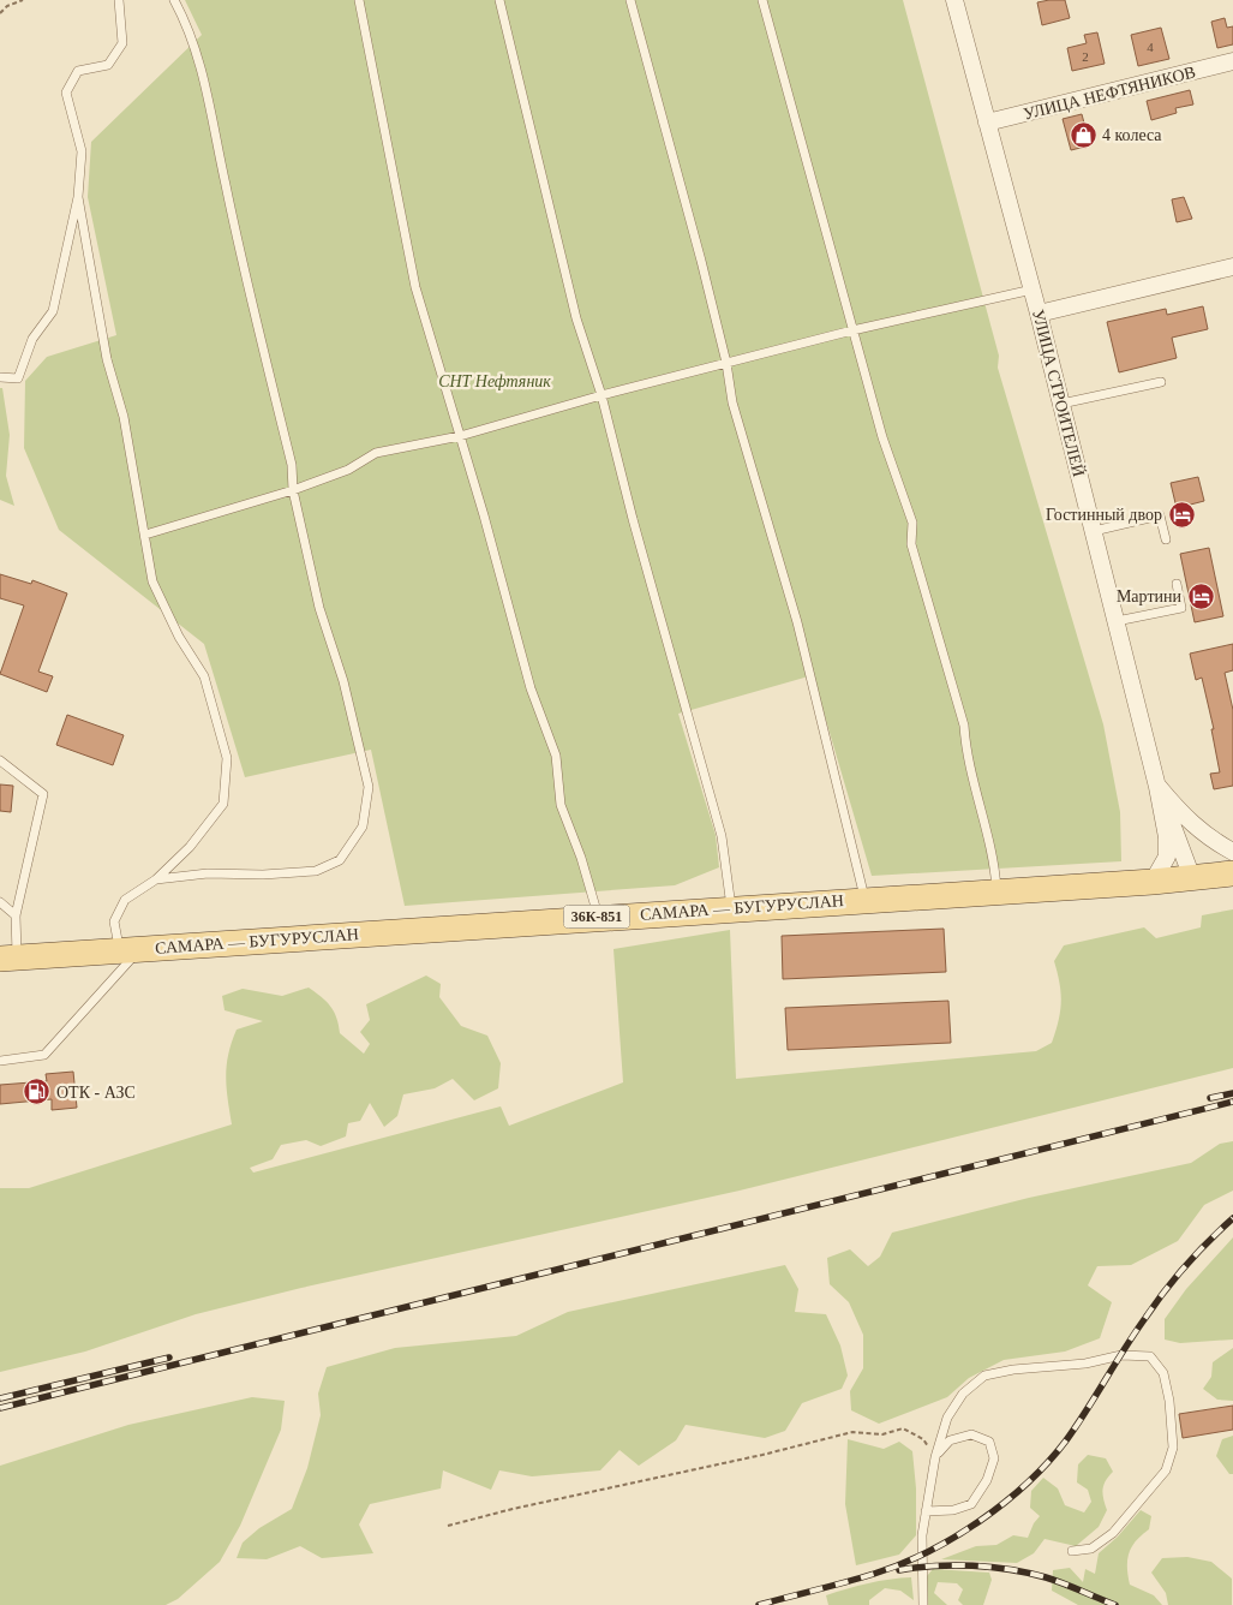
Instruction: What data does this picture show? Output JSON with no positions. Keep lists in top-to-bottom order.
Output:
{
  "streets": {
    "main road": ["САМАРА — БУГУРУСЛАН", "36К-851"],
    "street": ["УЛИЦА НЕФТЯНИКОВ", "УЛИЦА СТРОИТЕЛЕЙ"]
  },
  "crossings": [
    ["УЛИЦА НЕФТЯНИКОВ", "УЛИЦА СТРОИТЕЛЕЙ"]
  ],
  "parks": ["СНТ Нефтяник"],
  "places": {
    "shop": ["4 колеса"],
    "hotel": ["Гостинный двор", "Мартини"],
    "fuel station": ["ОТК - АЗС"]
  },
  "house_numbers": ["4", "2"]
}
